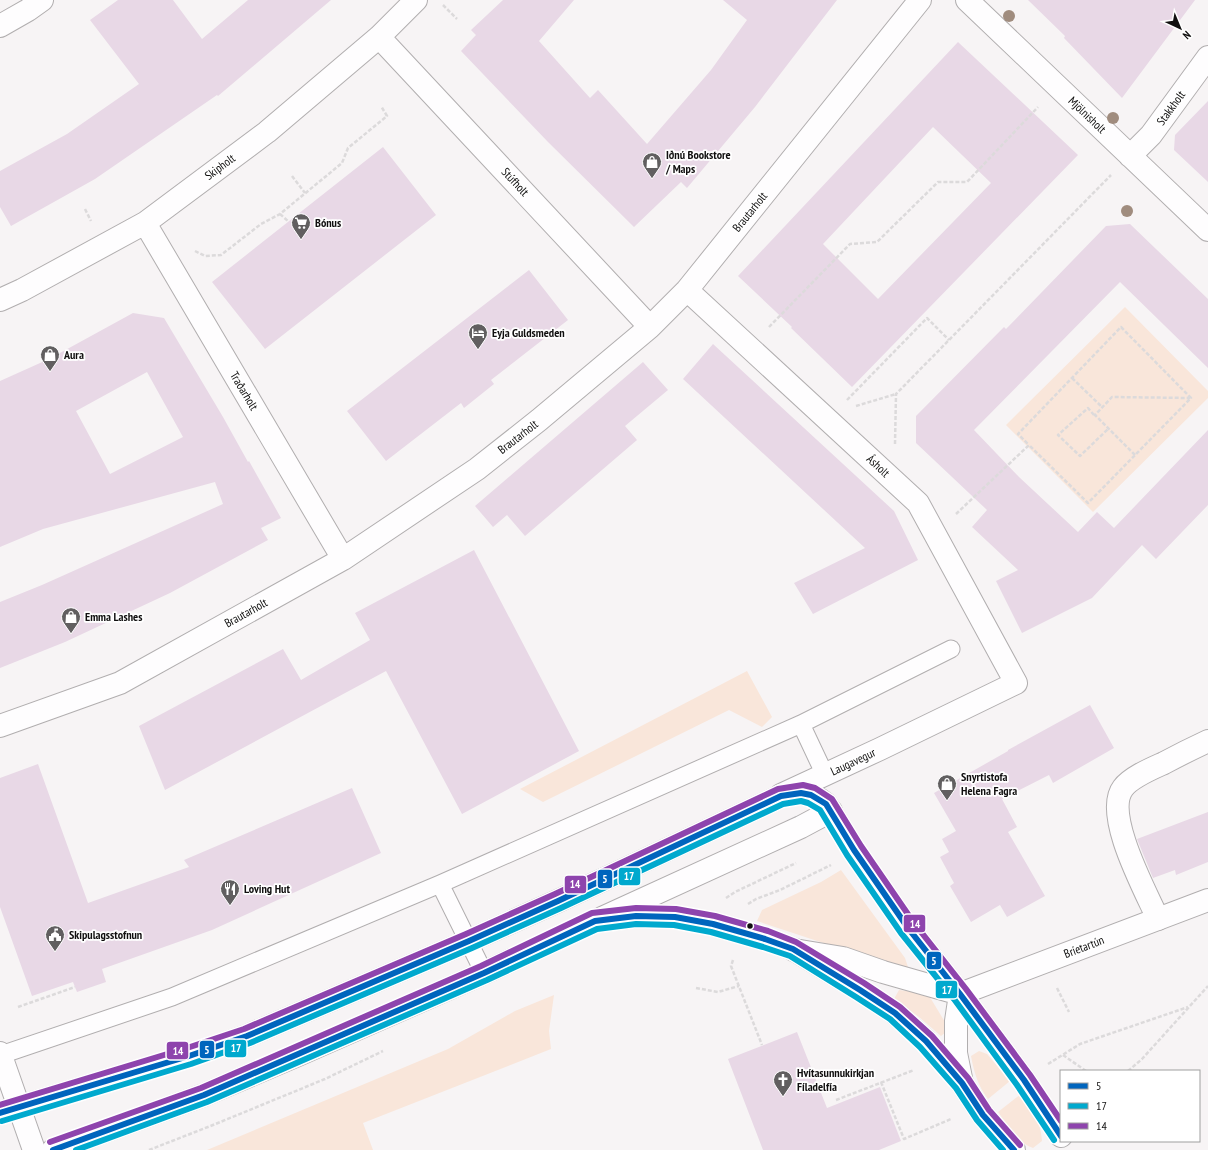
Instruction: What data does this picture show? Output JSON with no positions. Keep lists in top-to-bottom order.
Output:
{
  "streets": {
    "street": [
      "Stakkholt",
      "Mjölnisholt",
      "Skipholt",
      "Stúfholt",
      "Brautarholt",
      "Traðarholt",
      "Ásholt",
      "Laugavegur",
      "Bríetartún"
    ]
  },
  "crossings": [
    ["Stakkholt", "Mjölnisholt"],
    ["Skipholt", "Stúfholt"],
    ["Skipholt", "Traðarholt"],
    ["Stúfholt", "Brautarholt"],
    ["Brautarholt", "Traðarholt"],
    ["Brautarholt", "Ásholt"],
    ["Ásholt", "Laugavegur"]
  ],
  "places": {
    "shop": [
      "Iðnú Bookstore / Maps",
      "Aura",
      "Emma Lashes",
      "Snyrtistofa Helena Fagra"
    ],
    "supermarket": ["Bónus"],
    "hotel": ["Eyja Guldsmeden"],
    "restaurant": ["Loving Hut"],
    "public building": ["Skipulagsstofnun"],
    "church": ["Hvítasunnukirkjan Fíladelfía"]
  },
  "lines": ["transit line 14", "transit line 5", "transit line 17"],
  "legend": ["5", "17", "14"],
  "north": "bottom right"
}
